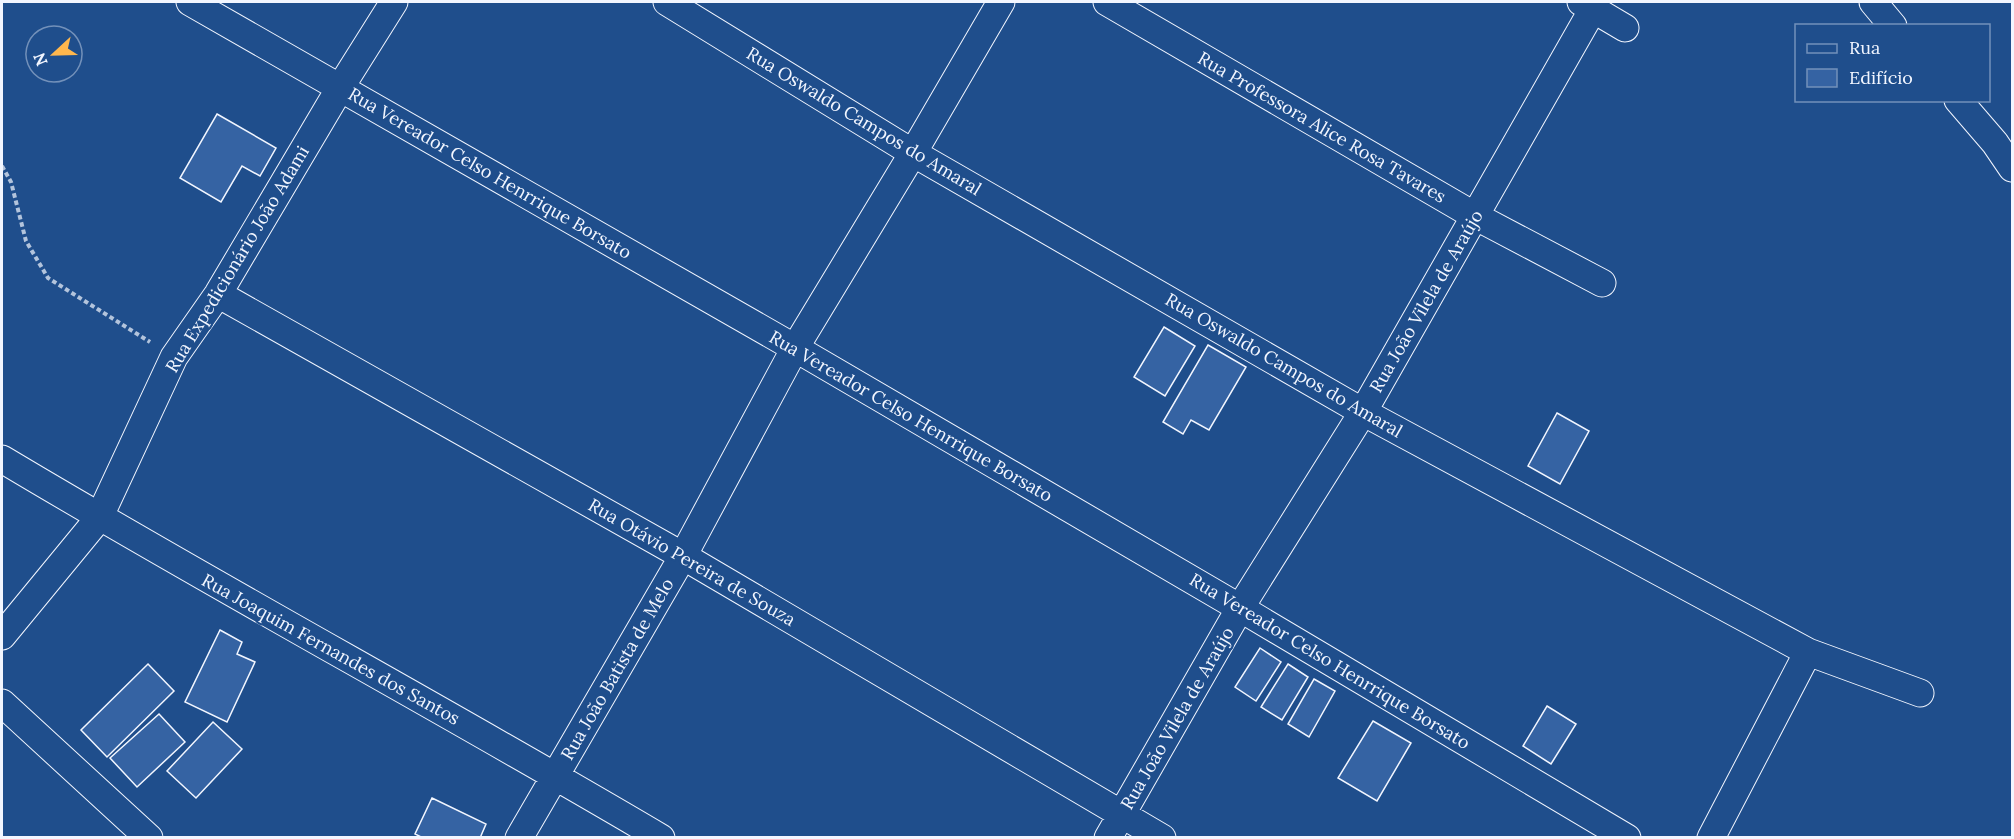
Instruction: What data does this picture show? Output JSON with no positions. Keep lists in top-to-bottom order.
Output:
{
  "streets": {
    "street": [
      "Rua Oswaldo Campos do Amaral",
      "Rua Professora Alice Rosa Tavares",
      "Rua Vereador Celso Henrrique Borsato",
      "Rua Expedicionário João Adami",
      "Rua João Vilela de Araújo",
      "Rua Otávio Pereira de Souza",
      "Rua Joaquim Fernandes dos Santos",
      "Rua João Batista de Melo"
    ]
  },
  "crossings": [
    ["Rua Oswaldo Campos do Amaral", "Rua João Vilela de Araújo"],
    ["Rua Oswaldo Campos do Amaral", "Rua João Batista de Melo"],
    ["Rua Professora Alice Rosa Tavares", "Rua João Vilela de Araújo"],
    ["Rua Vereador Celso Henrrique Borsato", "Rua Expedicionário João Adami"],
    ["Rua Vereador Celso Henrrique Borsato", "Rua João Vilela de Araújo"],
    ["Rua Vereador Celso Henrrique Borsato", "Rua João Batista de Melo"],
    ["Rua Expedicionário João Adami", "Rua Otávio Pereira de Souza"],
    ["Rua Expedicionário João Adami", "Rua Joaquim Fernandes dos Santos"],
    ["Rua João Vilela de Araújo", "Rua Otávio Pereira de Souza"],
    ["Rua Otávio Pereira de Souza", "Rua João Batista de Melo"],
    ["Rua Joaquim Fernandes dos Santos", "Rua João Batista de Melo"]
  ],
  "legend": ["Rua", "Edifício"],
  "north": "left"
}
